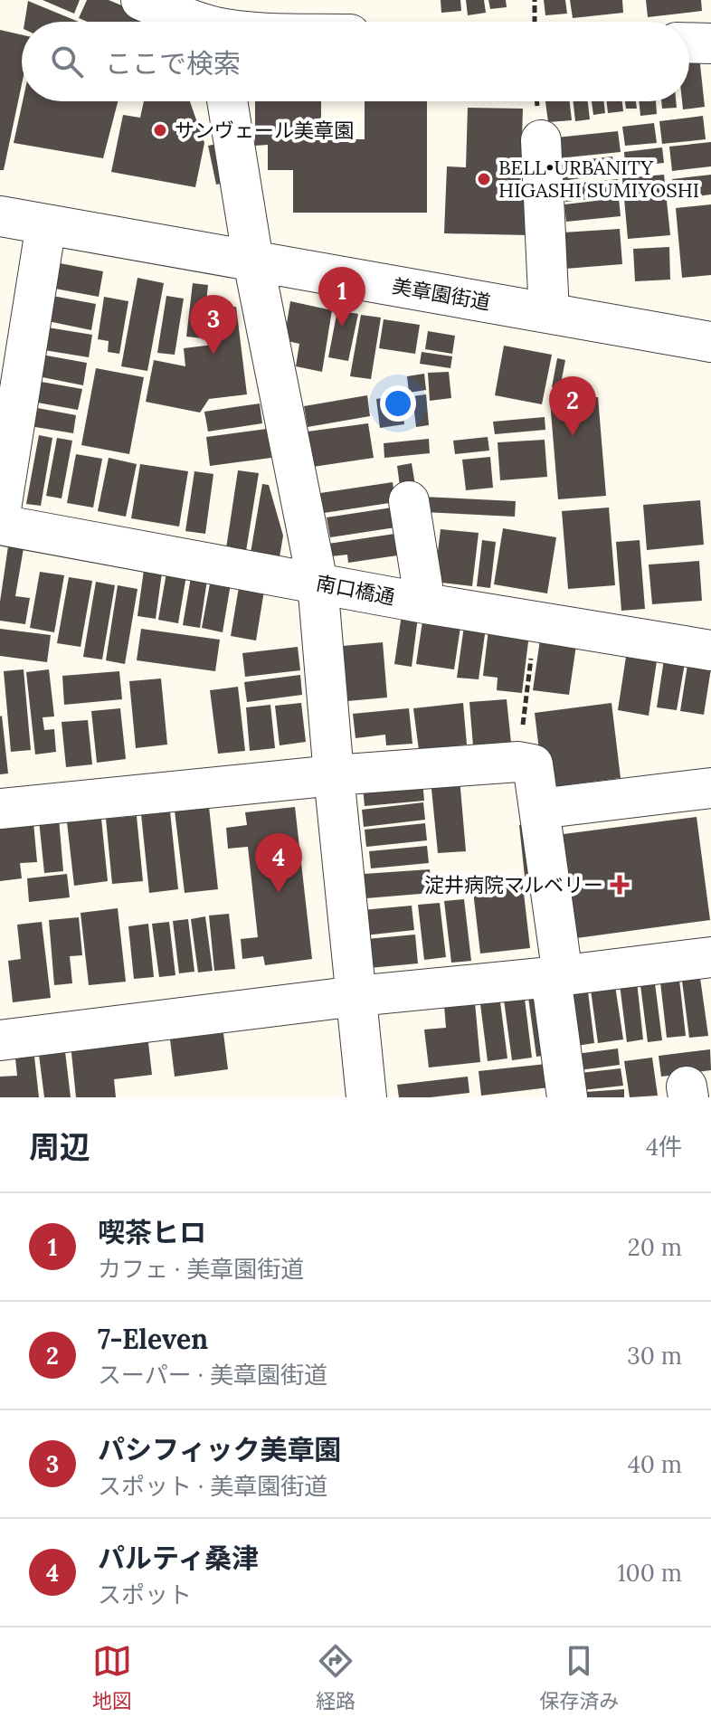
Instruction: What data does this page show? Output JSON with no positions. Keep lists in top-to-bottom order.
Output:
{
  "streets": {
    "street": ["美章園街道", "南口橋通"]
  },
  "places": {
    "other": ["サンヴェール美章園", "BELL•URBANITY HIGASHI SUMIYOSHI"],
    "health": ["淀井病院マルベリー"]
  },
  "page": {
    "search": "ここで検索",
    "pins": [
      "1",
      "3",
      "2",
      "4"
    ],
    "heading": ["周辺", "4件"],
    "list": [
      {
        "mark": "1",
        "name": "喫茶ヒロ",
        "note": "カフェ · 美章園街道",
        "value": "20 m"
      },
      {
        "mark": "2",
        "name": "7-Eleven",
        "note": "スーパー · 美章園街道",
        "value": "30 m"
      },
      {
        "mark": "3",
        "name": "パシフィック美章園",
        "note": "スポット · 美章園街道",
        "value": "40 m"
      },
      {
        "mark": "4",
        "name": "パルティ桑津",
        "note": "スポット",
        "value": "100 m"
      }
    ],
    "nav": ["地図", "経路", "保存済み"]
  }
}
